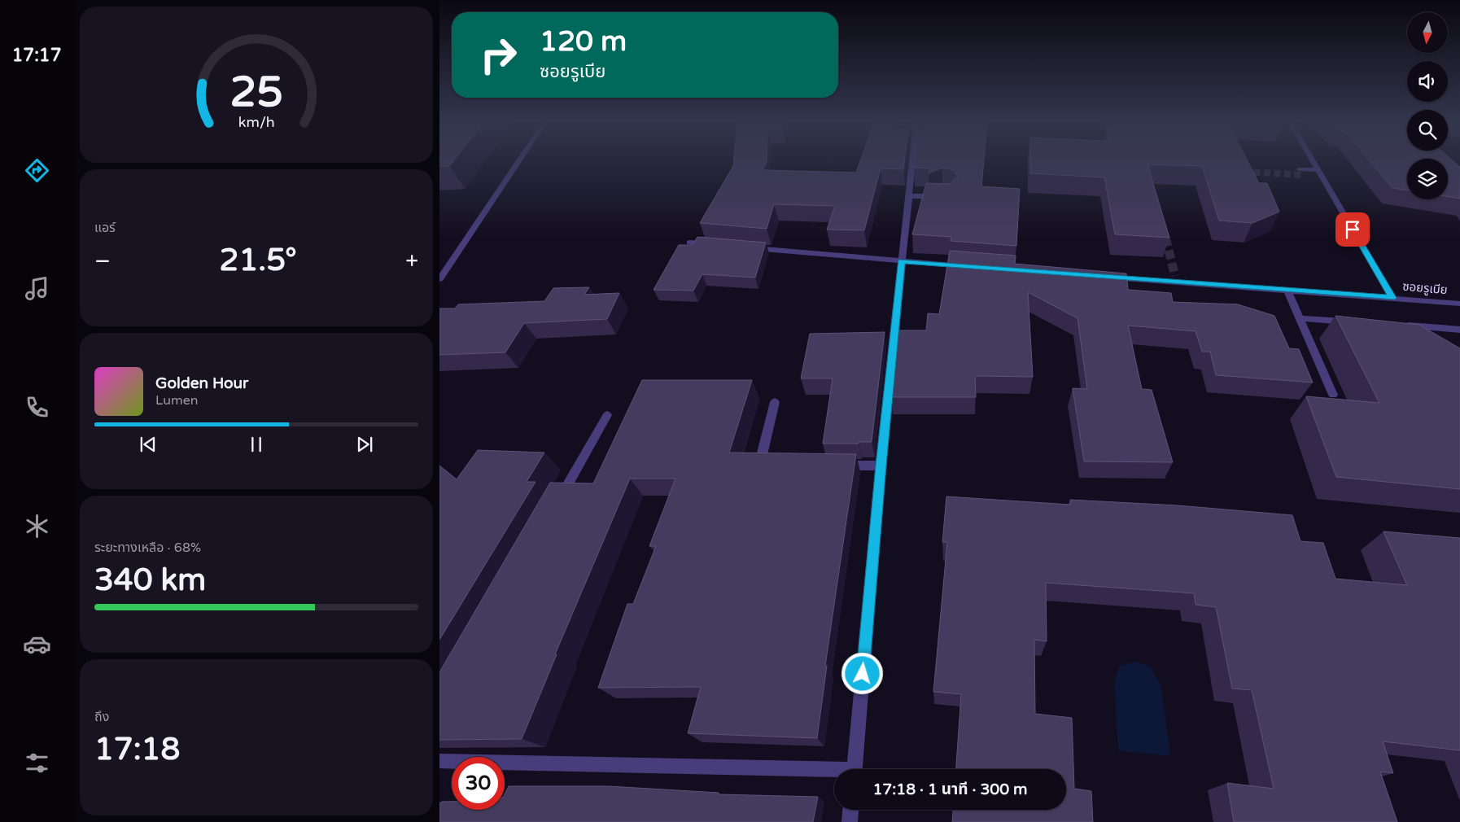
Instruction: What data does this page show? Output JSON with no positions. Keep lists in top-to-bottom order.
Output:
{
  "streets": {
    "street": ["ซอยรูเบีย"]
  },
  "north": "bottom",
  "page": {
    "tabs": "17:17",
    "turn": ["120 m", "ซอยรูเบีย"],
    "tile": [
      "แอร์",
      ["ระยะทางเหลือ · 68%", "340 km"],
      ["ถึง", "17:18"]
    ],
    "heat": ["−", "21.5°", "+"],
    "song": ["Golden Hour", "Lumen"],
    "limit": "30",
    "trip": "17:18 · 1 นาที · 300 m",
    "gauge": ["25", "km/h"]
  }
}
